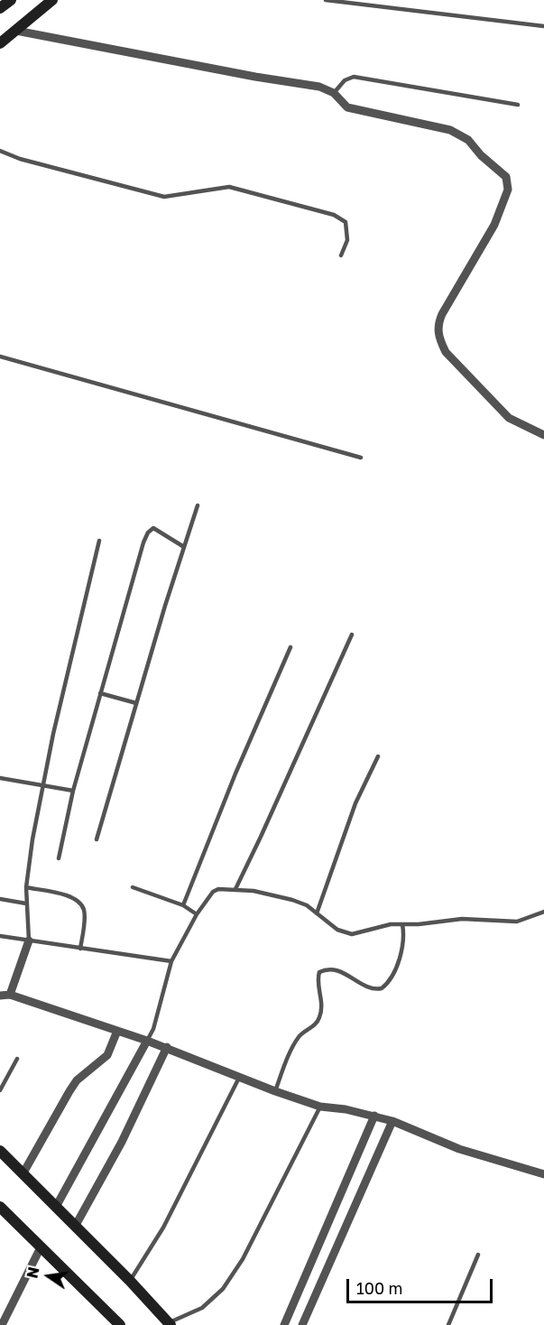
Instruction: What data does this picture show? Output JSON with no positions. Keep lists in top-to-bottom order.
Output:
{
  "scale_bar": "100 m",
  "north": "left"
}
